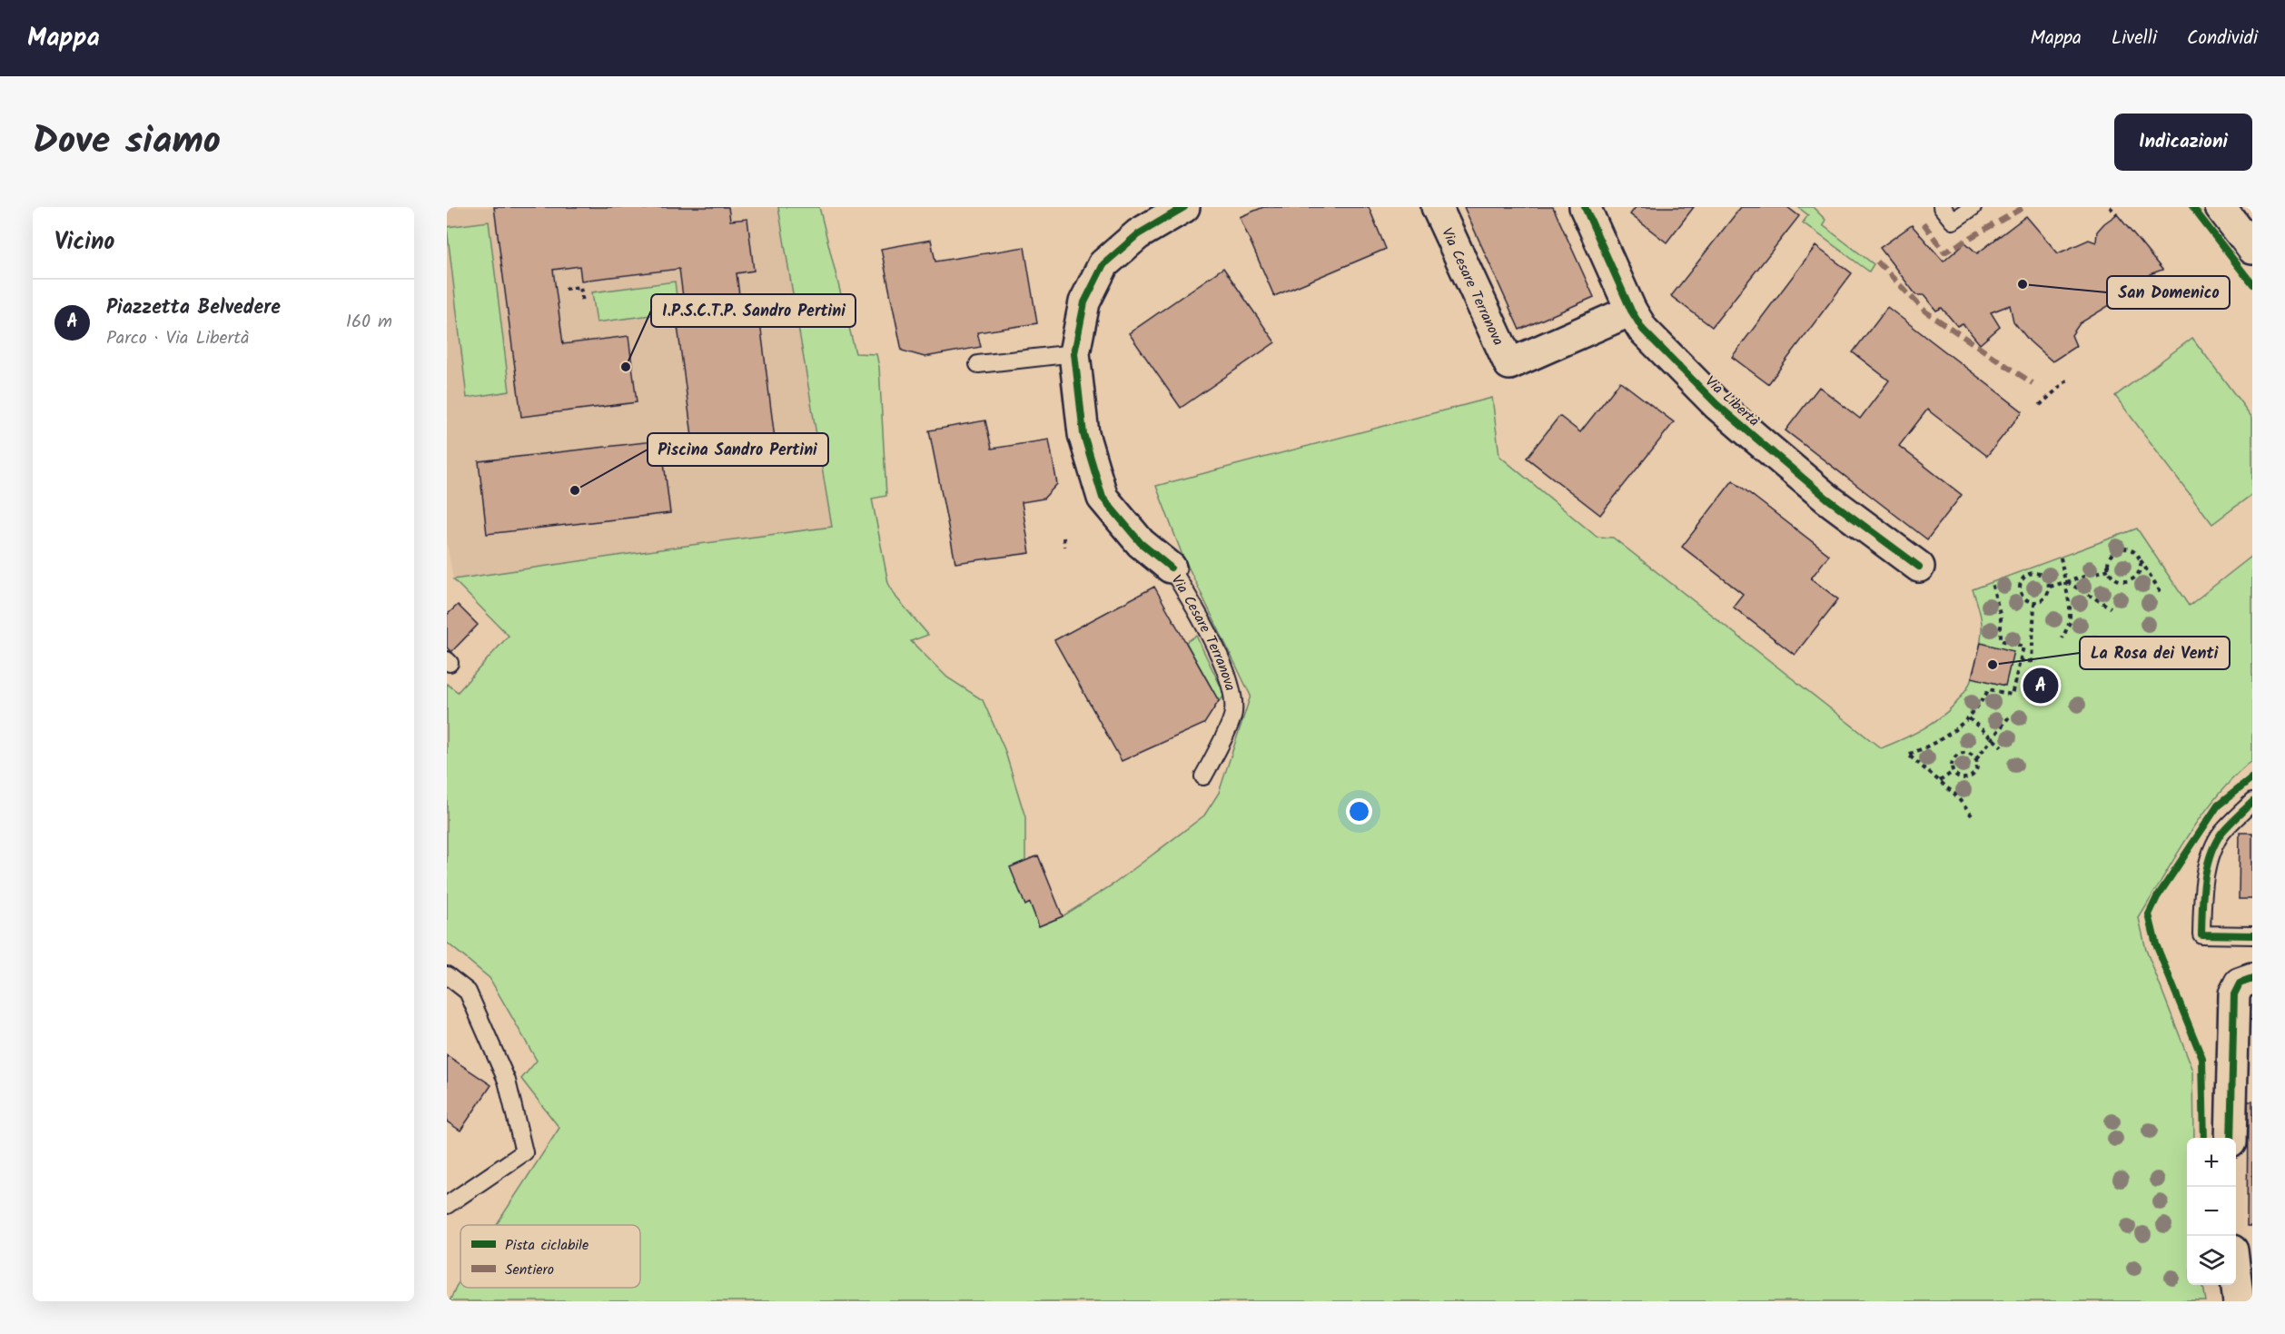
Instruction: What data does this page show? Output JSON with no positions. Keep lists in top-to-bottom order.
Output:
{
  "streets": {
    "street": ["Via Cesare Terranova", "Via Libertà"]
  },
  "crossings": [
    ["Via Cesare Terranova", "Via Libertà"]
  ],
  "places": [
    "San Domenico",
    "I.P.S.C.T.P. Sandro Pertini",
    "Piscina Sandro Pertini",
    "La Rosa dei Venti"
  ],
  "legend": ["Pista ciclabile", "Sentiero"],
  "page": {
    "header": "Mappa",
    "nav": ["Mappa", "Livelli", "Condividi"],
    "title": "Dove siamo",
    "buttons": "Indicazioni",
    "heading": "Vicino",
    "list": [
      {
        "mark": "A",
        "name": "Piazzetta Belvedere",
        "note": "Parco · Via Libertà",
        "value": "160 m"
      }
    ],
    "pins": "A",
    "map_buttons": ["+", "−"]
  }
}
